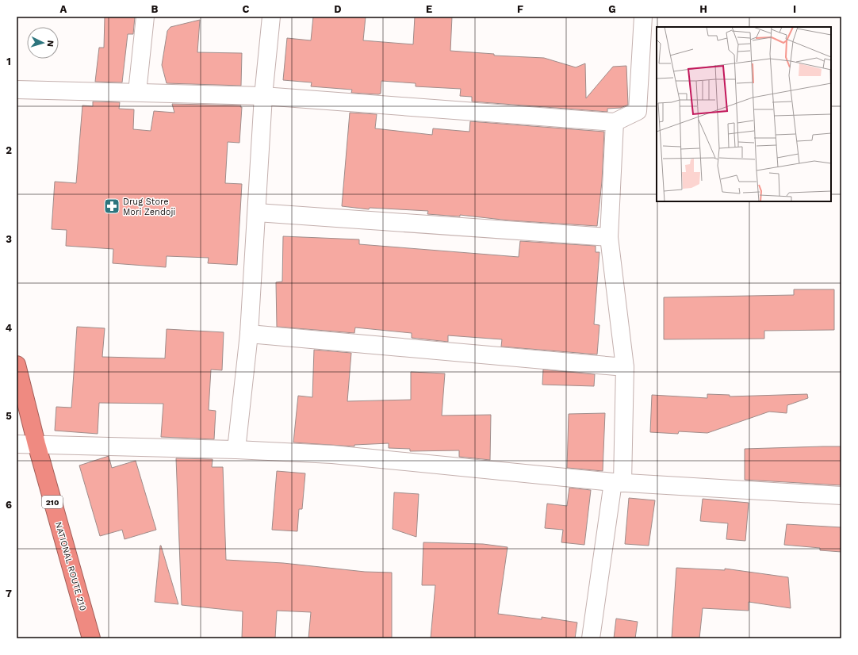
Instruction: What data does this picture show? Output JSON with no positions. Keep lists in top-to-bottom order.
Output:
{
  "streets": {
    "highway": ["210", "NATIONAL ROUTE 210"]
  },
  "places": {
    "pharmacy": ["Drug Store Mori Zendoji"]
  },
  "north": "right",
  "grid": {
    "columns": [
      "A",
      "B",
      "C",
      "D",
      "E",
      "F",
      "G",
      "H",
      "I"
    ],
    "rows": [
      "1",
      "2",
      "3",
      "4",
      "5",
      "6",
      "7"
    ]
  }
}
